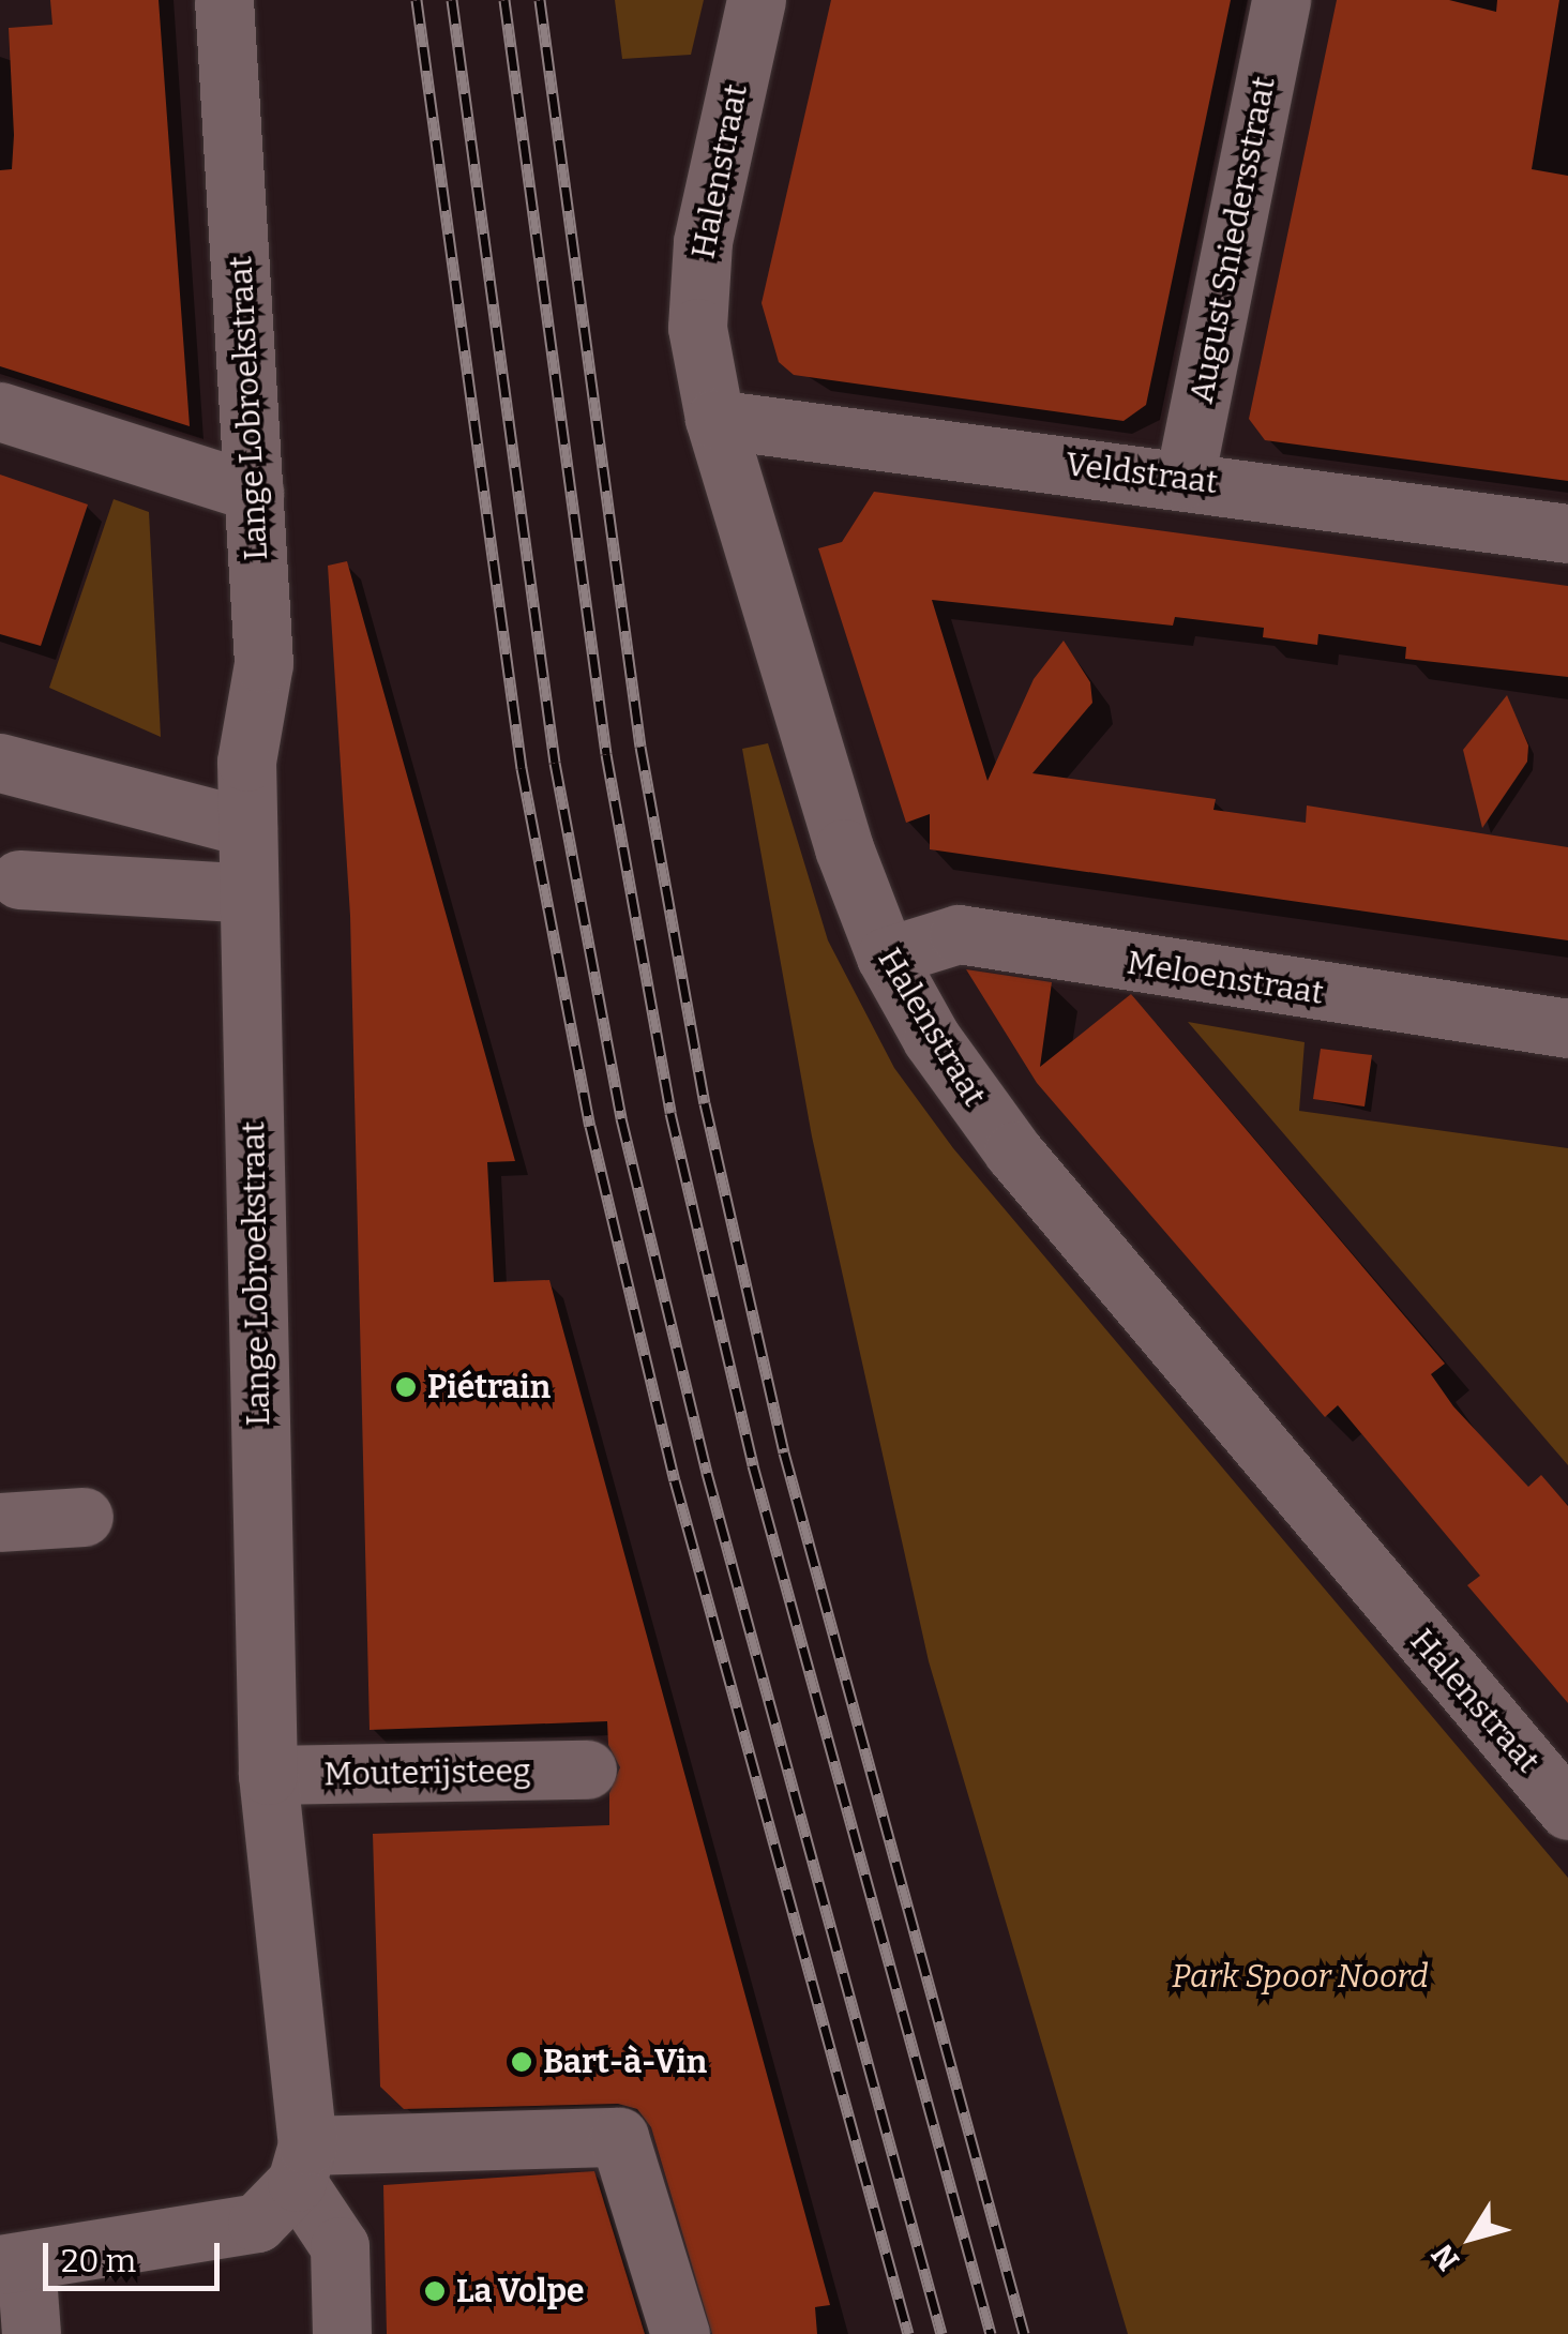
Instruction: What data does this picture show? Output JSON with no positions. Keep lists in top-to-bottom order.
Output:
{
  "streets": {
    "street": [
      "Halenstraat",
      "August Sniedersstraat",
      "Lange Lobroekstraat",
      "Veldstraat",
      "Meloenstraat",
      "Mouterijsteeg"
    ]
  },
  "crossings": [
    ["Halenstraat", "Veldstraat"],
    ["Halenstraat", "Meloenstraat"],
    ["August Sniedersstraat", "Veldstraat"],
    ["Lange Lobroekstraat", "Mouterijsteeg"]
  ],
  "parks": ["Park Spoor Noord"],
  "places": ["Piétrain", "Bart-à-Vin", "La Volpe"],
  "scale_bar": "20 m",
  "north": "bottom left"
}
